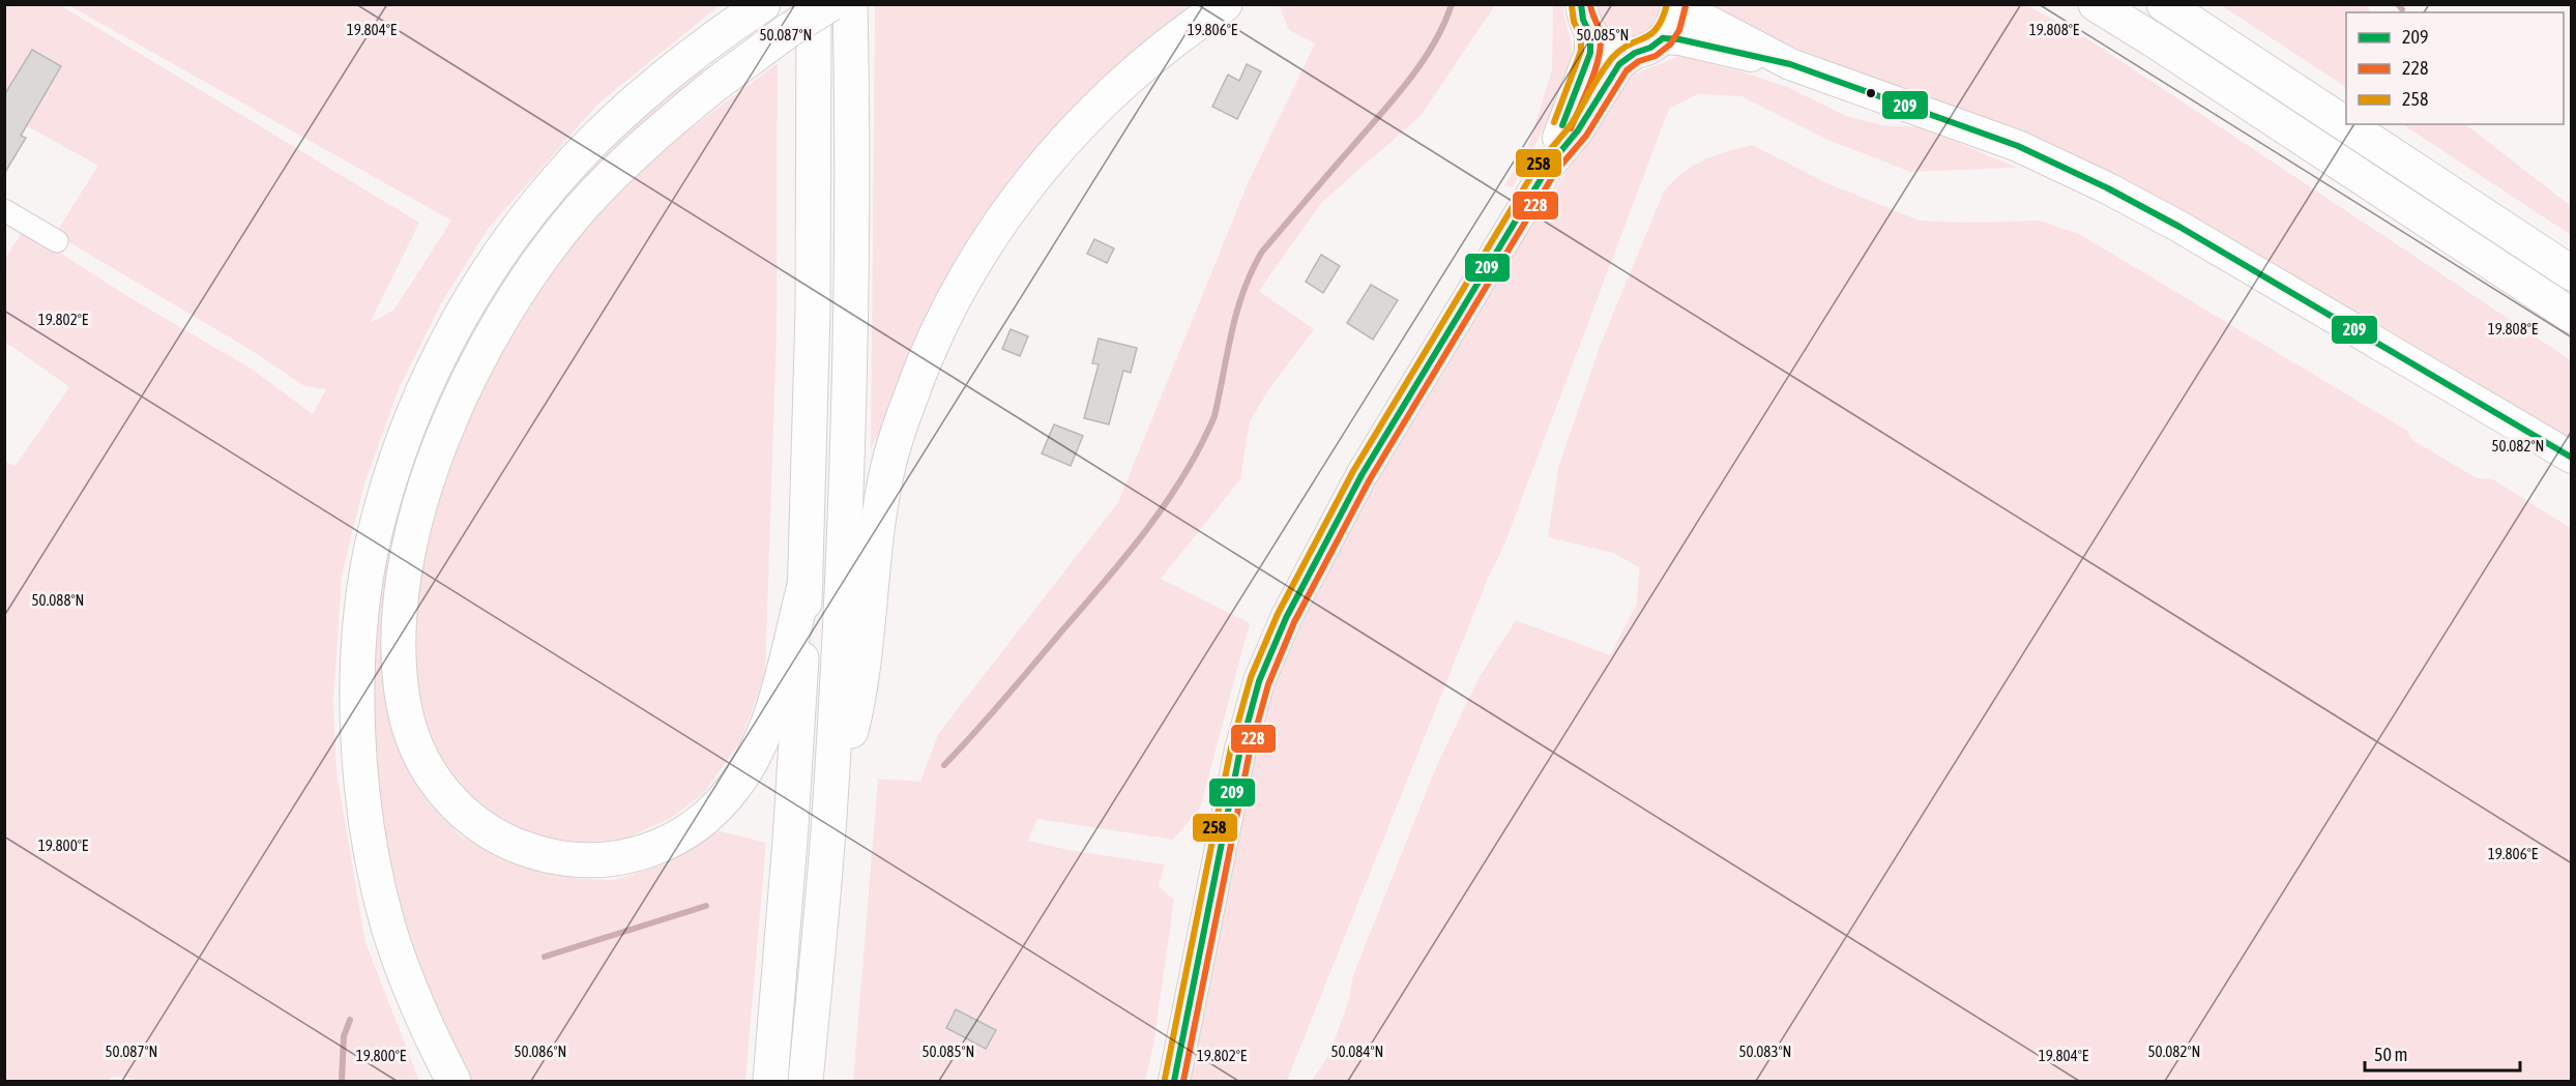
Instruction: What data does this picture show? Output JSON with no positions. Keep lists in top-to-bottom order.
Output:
{
  "lines": ["transit line 209", "transit line 228", "transit line 258"],
  "legend": ["209", "228", "258"],
  "scale_bar": "50 m",
  "coordinates": [
    "19.804°E",
    "19.806°E",
    "19.808°E",
    "50.087°N",
    "50.085°N",
    "19.802°E",
    "50.082°N",
    "50.088°N",
    "19.800°E",
    "50.086°N",
    "50.084°N",
    "50.083°N"
  ]
}
